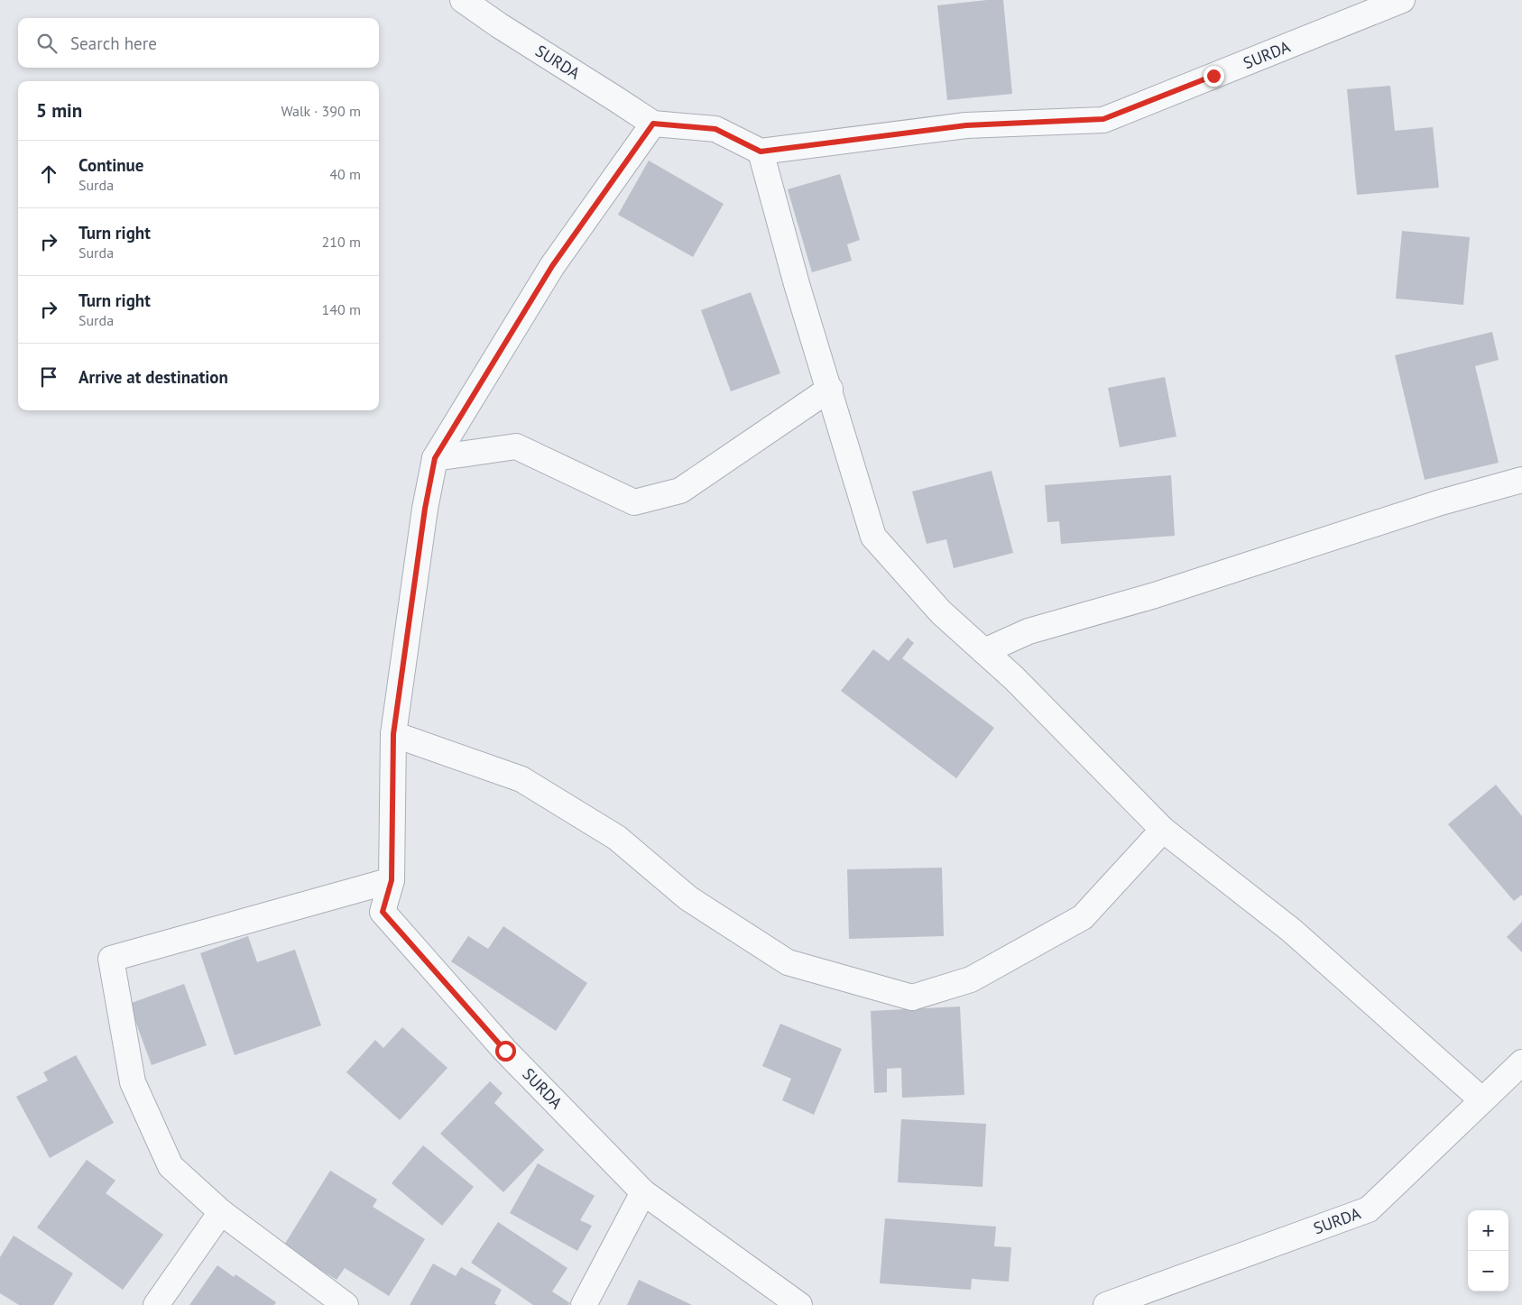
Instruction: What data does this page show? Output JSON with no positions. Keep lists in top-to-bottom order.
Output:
{
  "streets": {
    "street": ["SURDA"]
  },
  "page": {
    "search": "Search here",
    "heading": ["5 min", "Walk · 390 m"],
    "list": [
      ["Continue", "Surda", "40 m"],
      ["Turn right", "Surda", "210 m"],
      ["Turn right", "Surda", "140 m"],
      "Arrive at destination"
    ],
    "map_buttons": ["+", "−"]
  }
}
